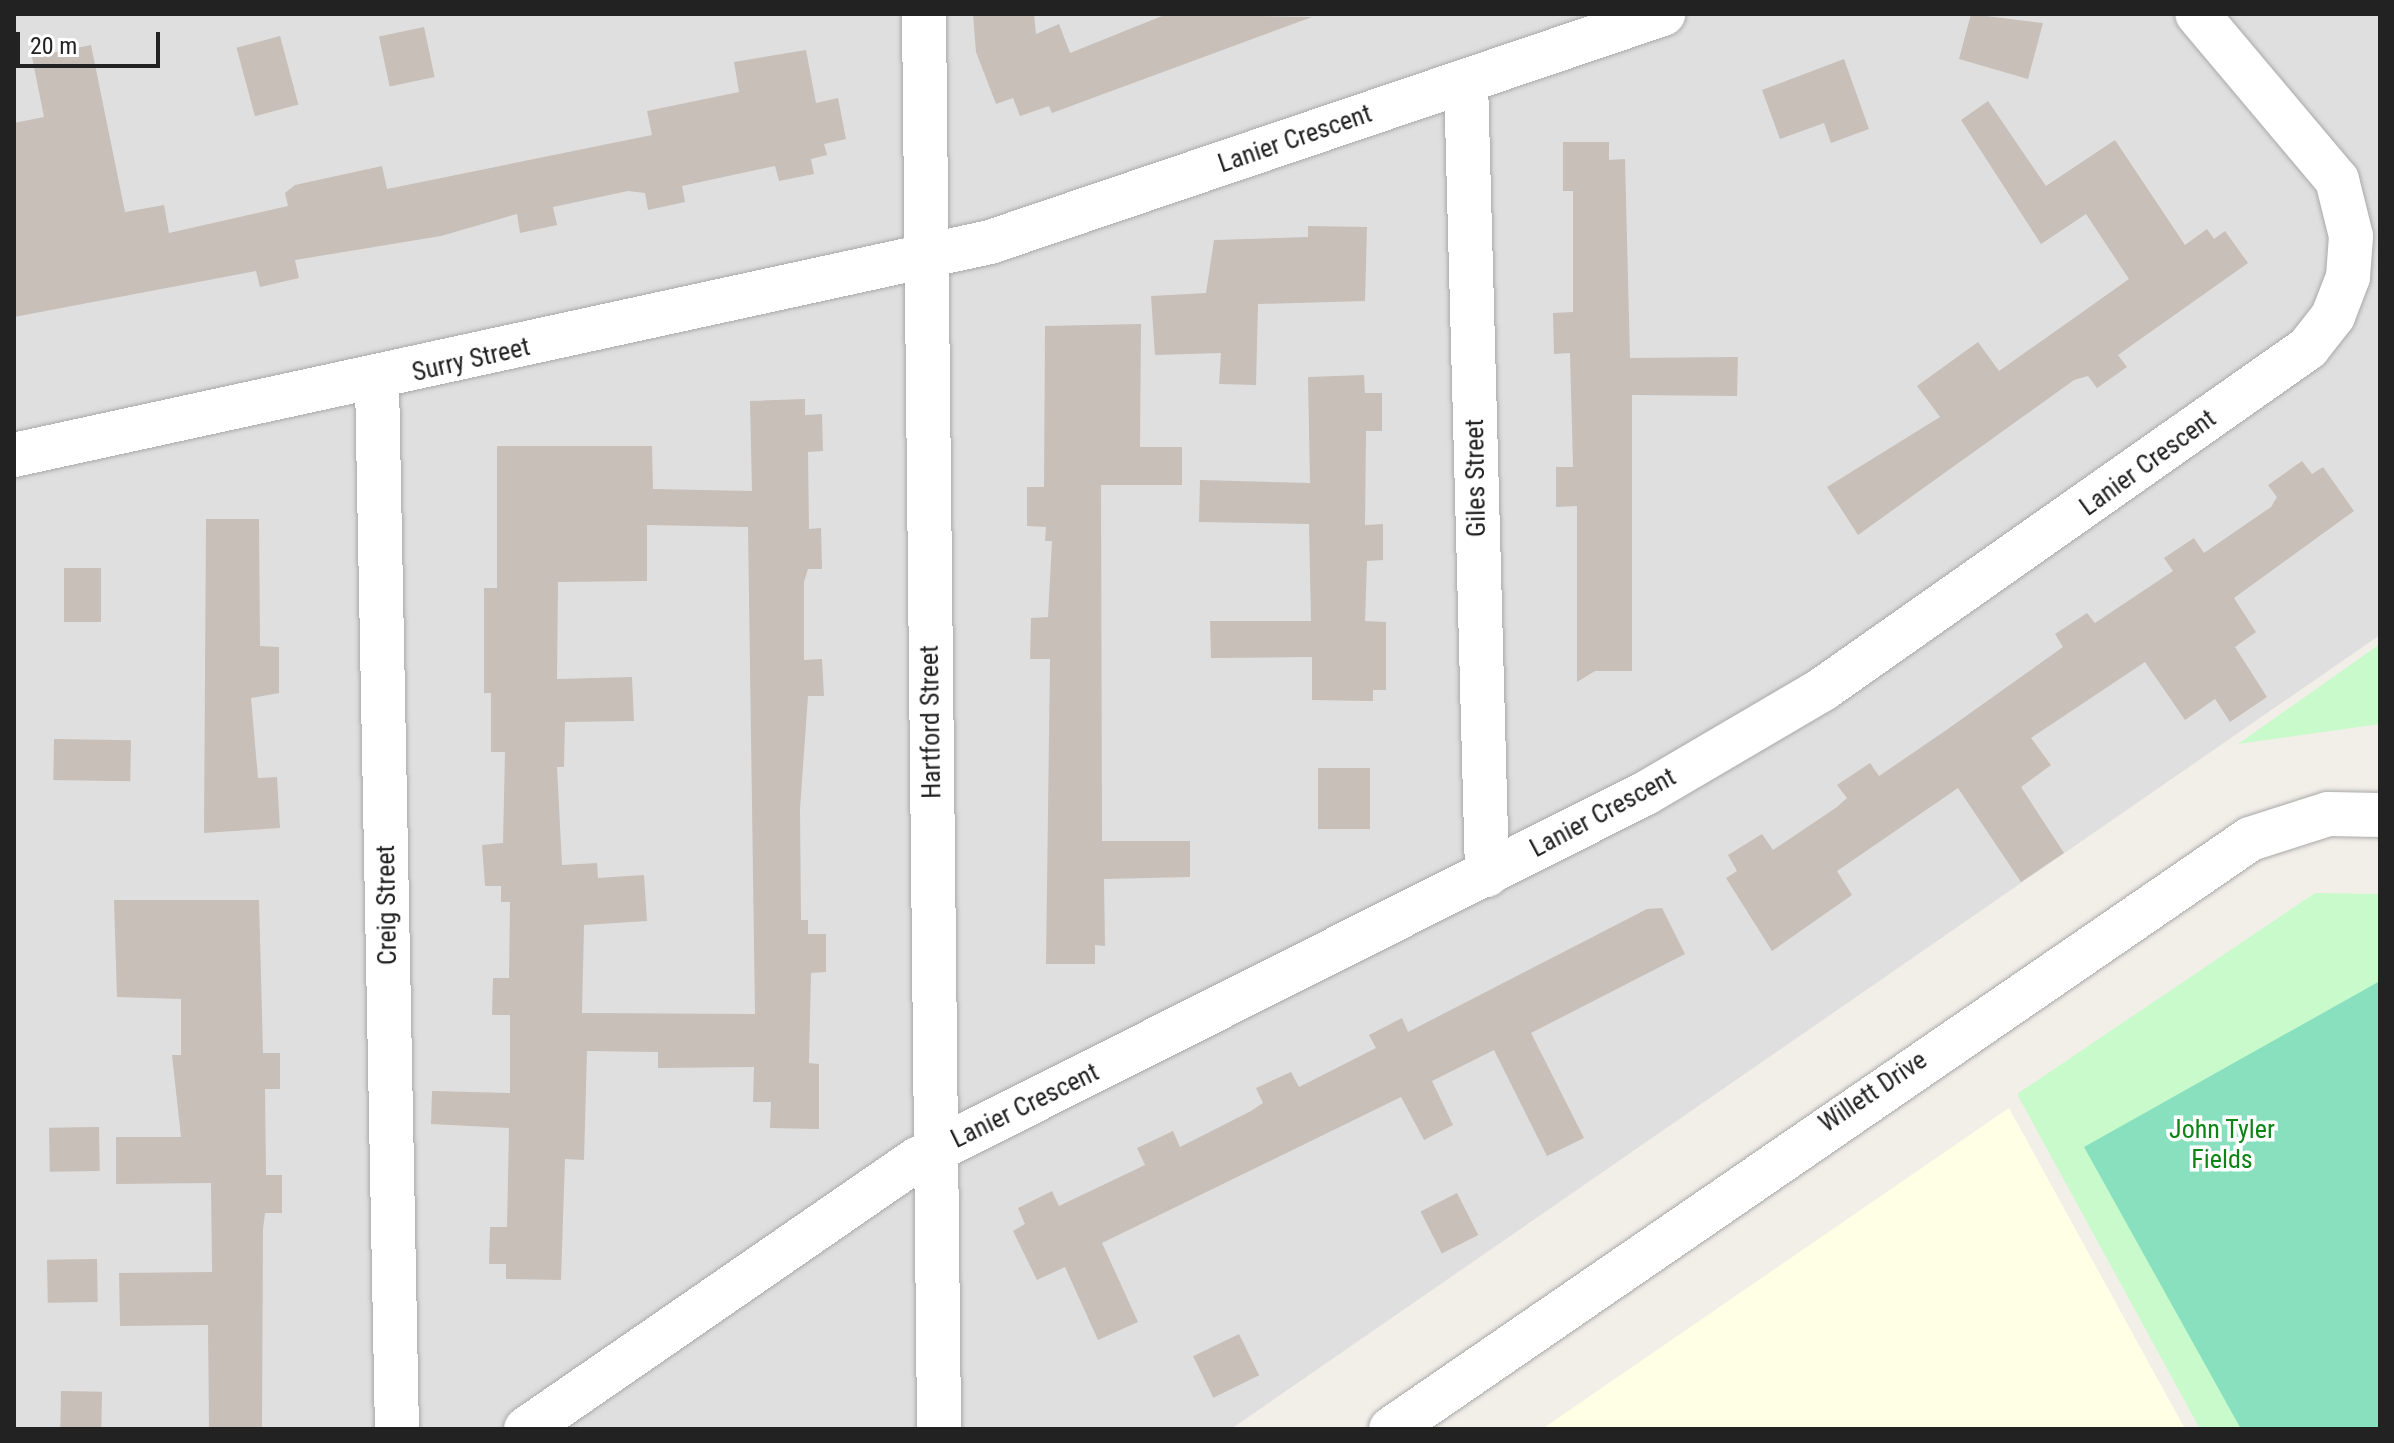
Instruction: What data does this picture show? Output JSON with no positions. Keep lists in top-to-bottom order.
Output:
{
  "streets": {
    "street": [
      "Lanier Crescent",
      "Surry Street",
      "Giles Street",
      "Hartford Street",
      "Creig Street",
      "Willett Drive"
    ]
  },
  "crossings": [
    ["Lanier Crescent", "Surry Street"],
    ["Lanier Crescent", "Giles Street"],
    ["Lanier Crescent", "Hartford Street"],
    ["Surry Street", "Hartford Street"],
    ["Surry Street", "Creig Street"]
  ],
  "parks": ["John Tyler Fields"],
  "scale_bar": "20 m"
}
